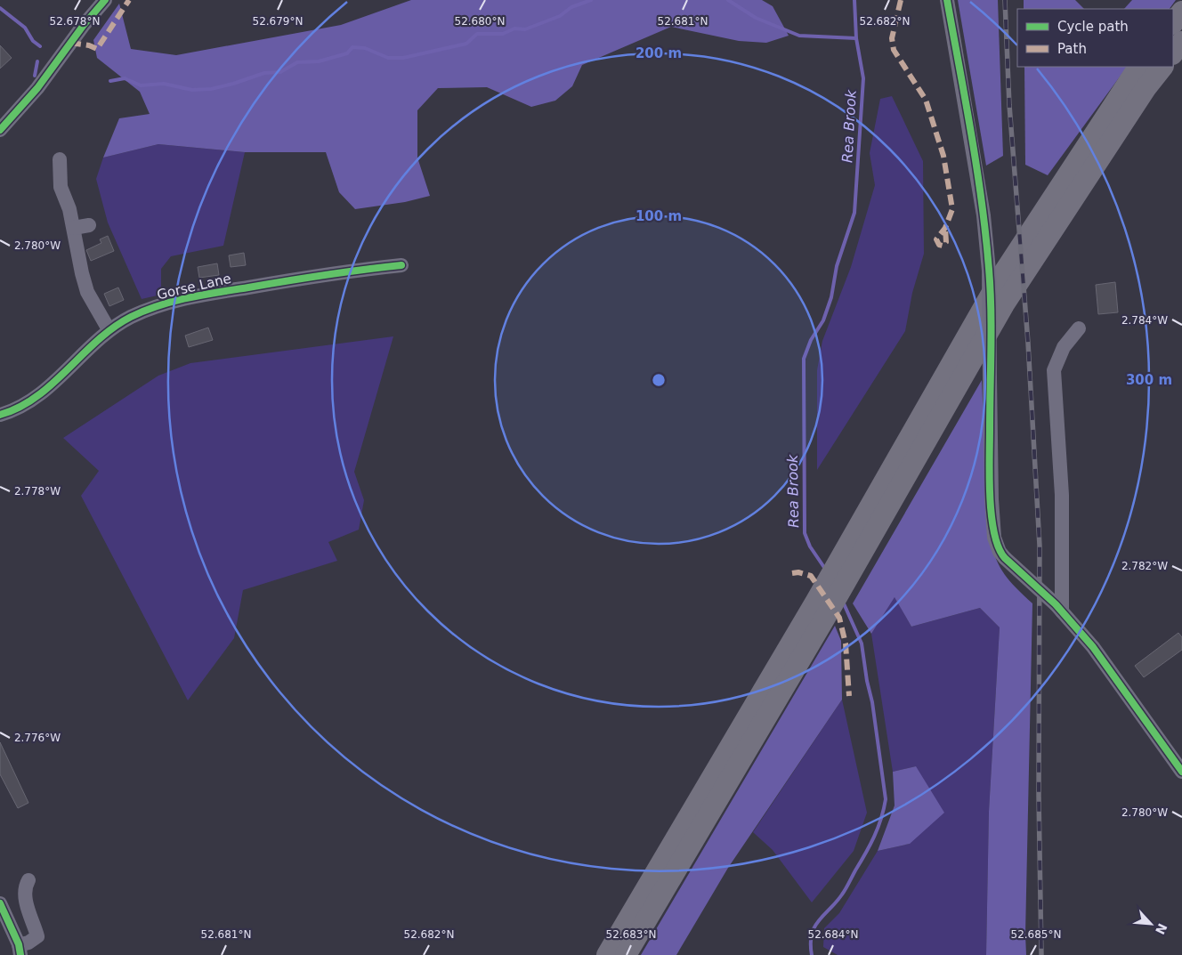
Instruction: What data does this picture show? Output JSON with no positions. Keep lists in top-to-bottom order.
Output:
{
  "streets": {
    "street": ["Gorse Lane"]
  },
  "water": ["Rea Brook"],
  "legend": ["Cycle path", "Path"],
  "north": "bottom right",
  "coordinates": [
    "52.678°N",
    "52.679°N",
    "52.680°N",
    "52.681°N",
    "52.682°N",
    "2.780°W",
    "2.784°W",
    "2.778°W",
    "2.782°W",
    "2.776°W",
    "52.683°N",
    "52.684°N",
    "52.685°N"
  ],
  "rings": ["200 m", "100 m", "300 m"]
}
